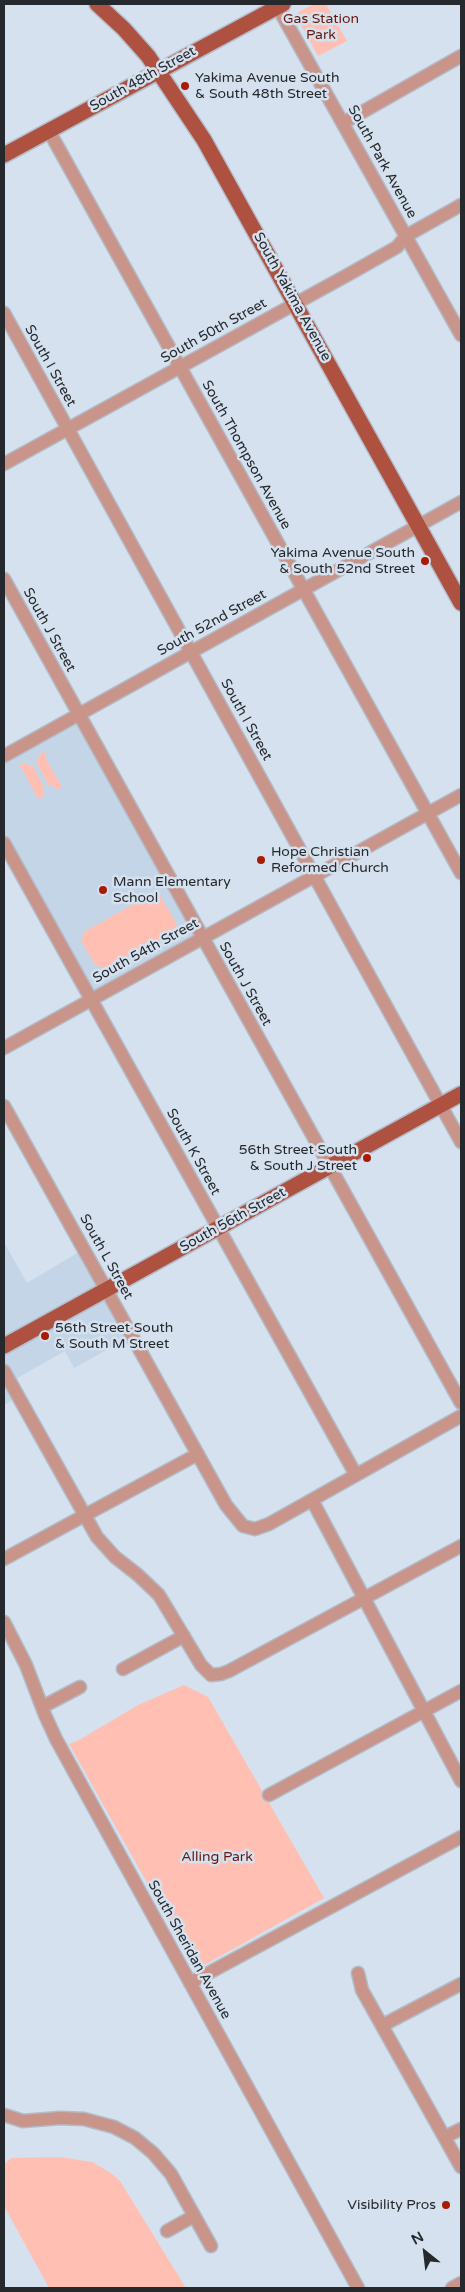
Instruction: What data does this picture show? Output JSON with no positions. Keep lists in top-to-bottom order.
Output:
{
  "streets": {
    "main road": ["South 48th Street", "South Yakima Avenue", "South 56th Street"],
    "street": [
      "South Park Avenue",
      "South 50th Street",
      "South I Street",
      "South Thompson Avenue",
      "South 52nd Street",
      "South J Street",
      "South 54th Street",
      "South K Street",
      "South L Street",
      "South Sheridan Avenue"
    ]
  },
  "crossings": [
    ["South 48th Street", "South Park Avenue"],
    ["South 48th Street", "South Yakima Avenue"],
    ["South 48th Street", "South Thompson Avenue"],
    ["South Park Avenue", "South 50th Street"],
    ["South Yakima Avenue", "South 50th Street"],
    ["South Yakima Avenue", "South 52nd Street"],
    ["South 50th Street", "South I Street"],
    ["South 50th Street", "South Thompson Avenue"],
    ["South I Street", "South 52nd Street"],
    ["South I Street", "South 54th Street"],
    ["South I Street", "South 56th Street"],
    ["South Thompson Avenue", "South 52nd Street"],
    ["South Thompson Avenue", "South 54th Street"],
    ["South 52nd Street", "South J Street"],
    ["South J Street", "South 54th Street"],
    ["South J Street", "South 56th Street"],
    ["South 54th Street", "South K Street"],
    ["South K Street", "South 56th Street"],
    ["South 56th Street", "South L Street"]
  ],
  "parks": ["Gas Station Park", "Alling Park"],
  "places": [
    "Yakima Avenue South & South 48th Street",
    "Yakima Avenue South & South 52nd Street",
    "Hope Christian Reformed Church",
    "Mann Elementary School",
    "56th Street South & South J Street",
    "56th Street South & South M Street",
    "Visibility Pros"
  ],
  "north": "top left"
}
